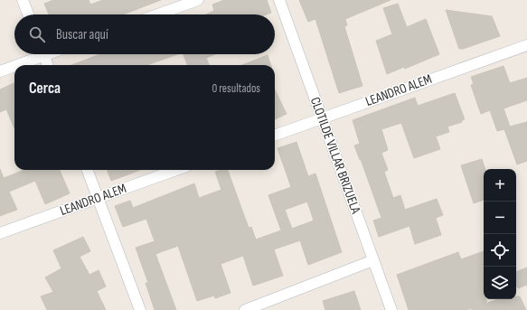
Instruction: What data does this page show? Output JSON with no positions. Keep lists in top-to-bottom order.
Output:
{
  "streets": {
    "street": ["LEANDRO ALEM", "CLOTILDE VILLAR BRIZUELA"]
  },
  "crossings": [
    ["LEANDRO ALEM", "CLOTILDE VILLAR BRIZUELA"]
  ],
  "page": {
    "search": "Buscar aquí",
    "heading": ["Cerca", "0 resultados"],
    "map_buttons": ["+", "−"]
  }
}
